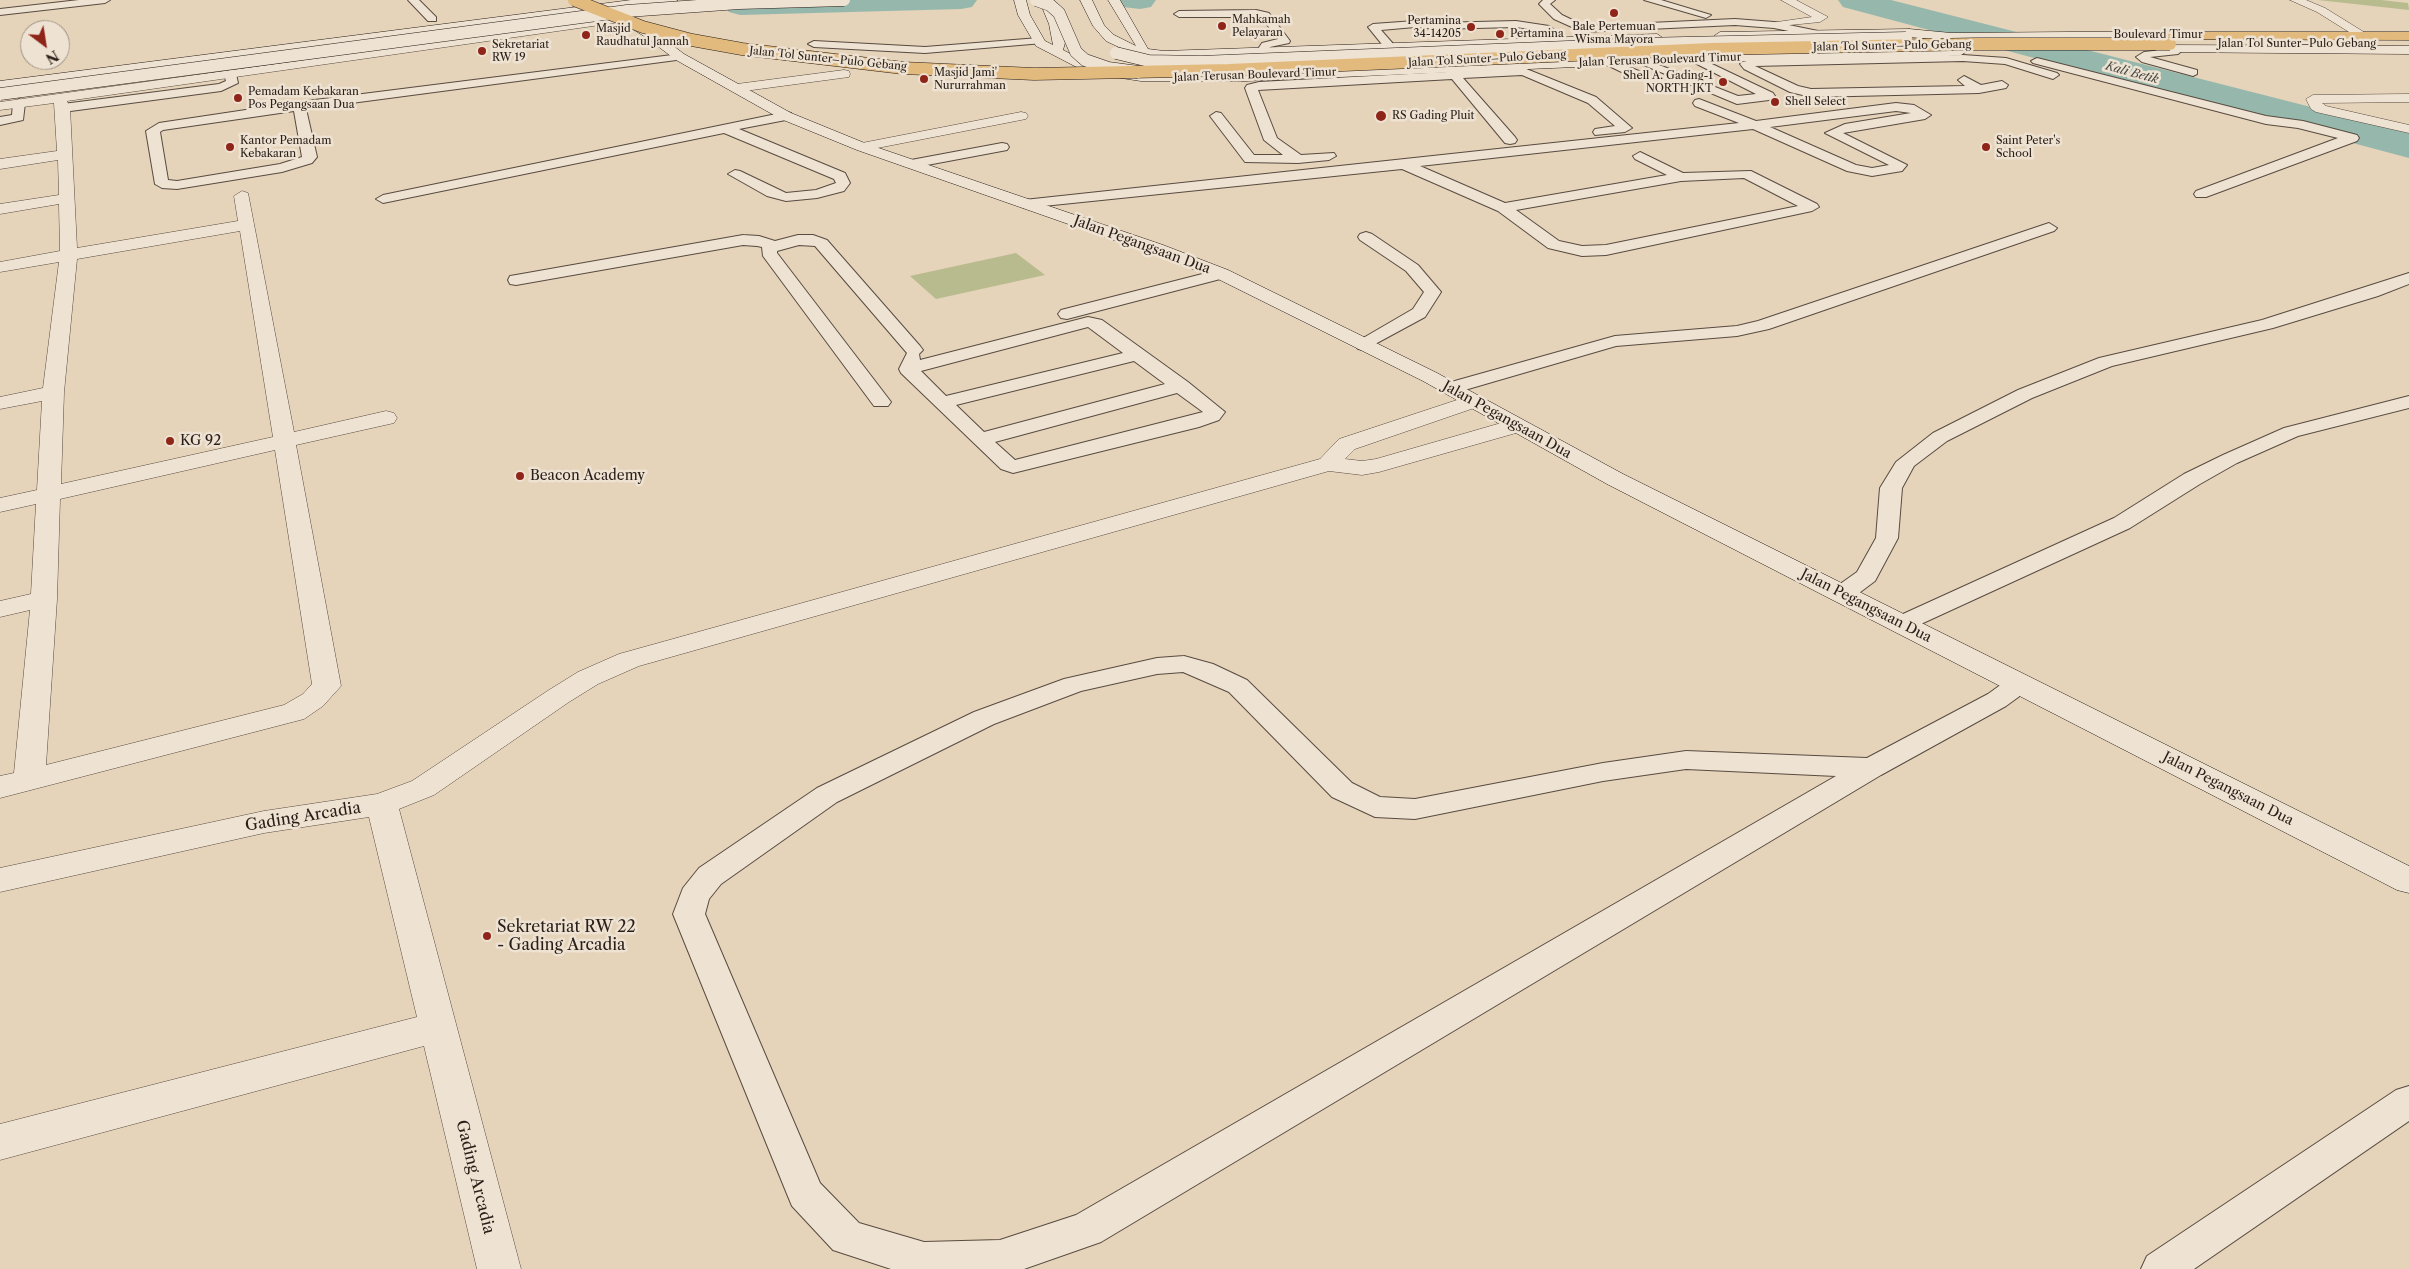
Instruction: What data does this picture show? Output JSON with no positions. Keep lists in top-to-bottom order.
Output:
{
  "streets": {
    "highway": ["Jalan Tol Sunter–Pulo Gebang"],
    "street": [
      "Boulevard Timur",
      "Jalan Terusan Boulevard Timur",
      "Jalan Pegangsaan Dua",
      "Gading Arcadia"
    ]
  },
  "crossings": [
    ["Boulevard Timur", "Jalan Tol Sunter–Pulo Gebang"],
    ["Boulevard Timur", "Jalan Terusan Boulevard Timur"]
  ],
  "water": ["Kali Betik"],
  "places": [
    "Bale Pertemuan Wisma Mayora",
    "Mahkamah Pelayaran",
    "Pertamina 34-14205",
    "Pertamina",
    "Masjid Raudhatul Jannah",
    "Sekretariat RW 19",
    "Masjid Jami' Nururrahman",
    "Shell A. Gading-1 NORTH JKT",
    "Pemadam Kebakaran Pos Pegangsaan Dua",
    "Shell Select",
    "RS Gading Pluit",
    "Kantor Pemadam Kebakaran",
    "Saint Peter's School",
    "KG 92",
    "Beacon Academy",
    "Sekretariat RW 22 - Gading Arcadia"
  ],
  "north": "bottom right"
}
